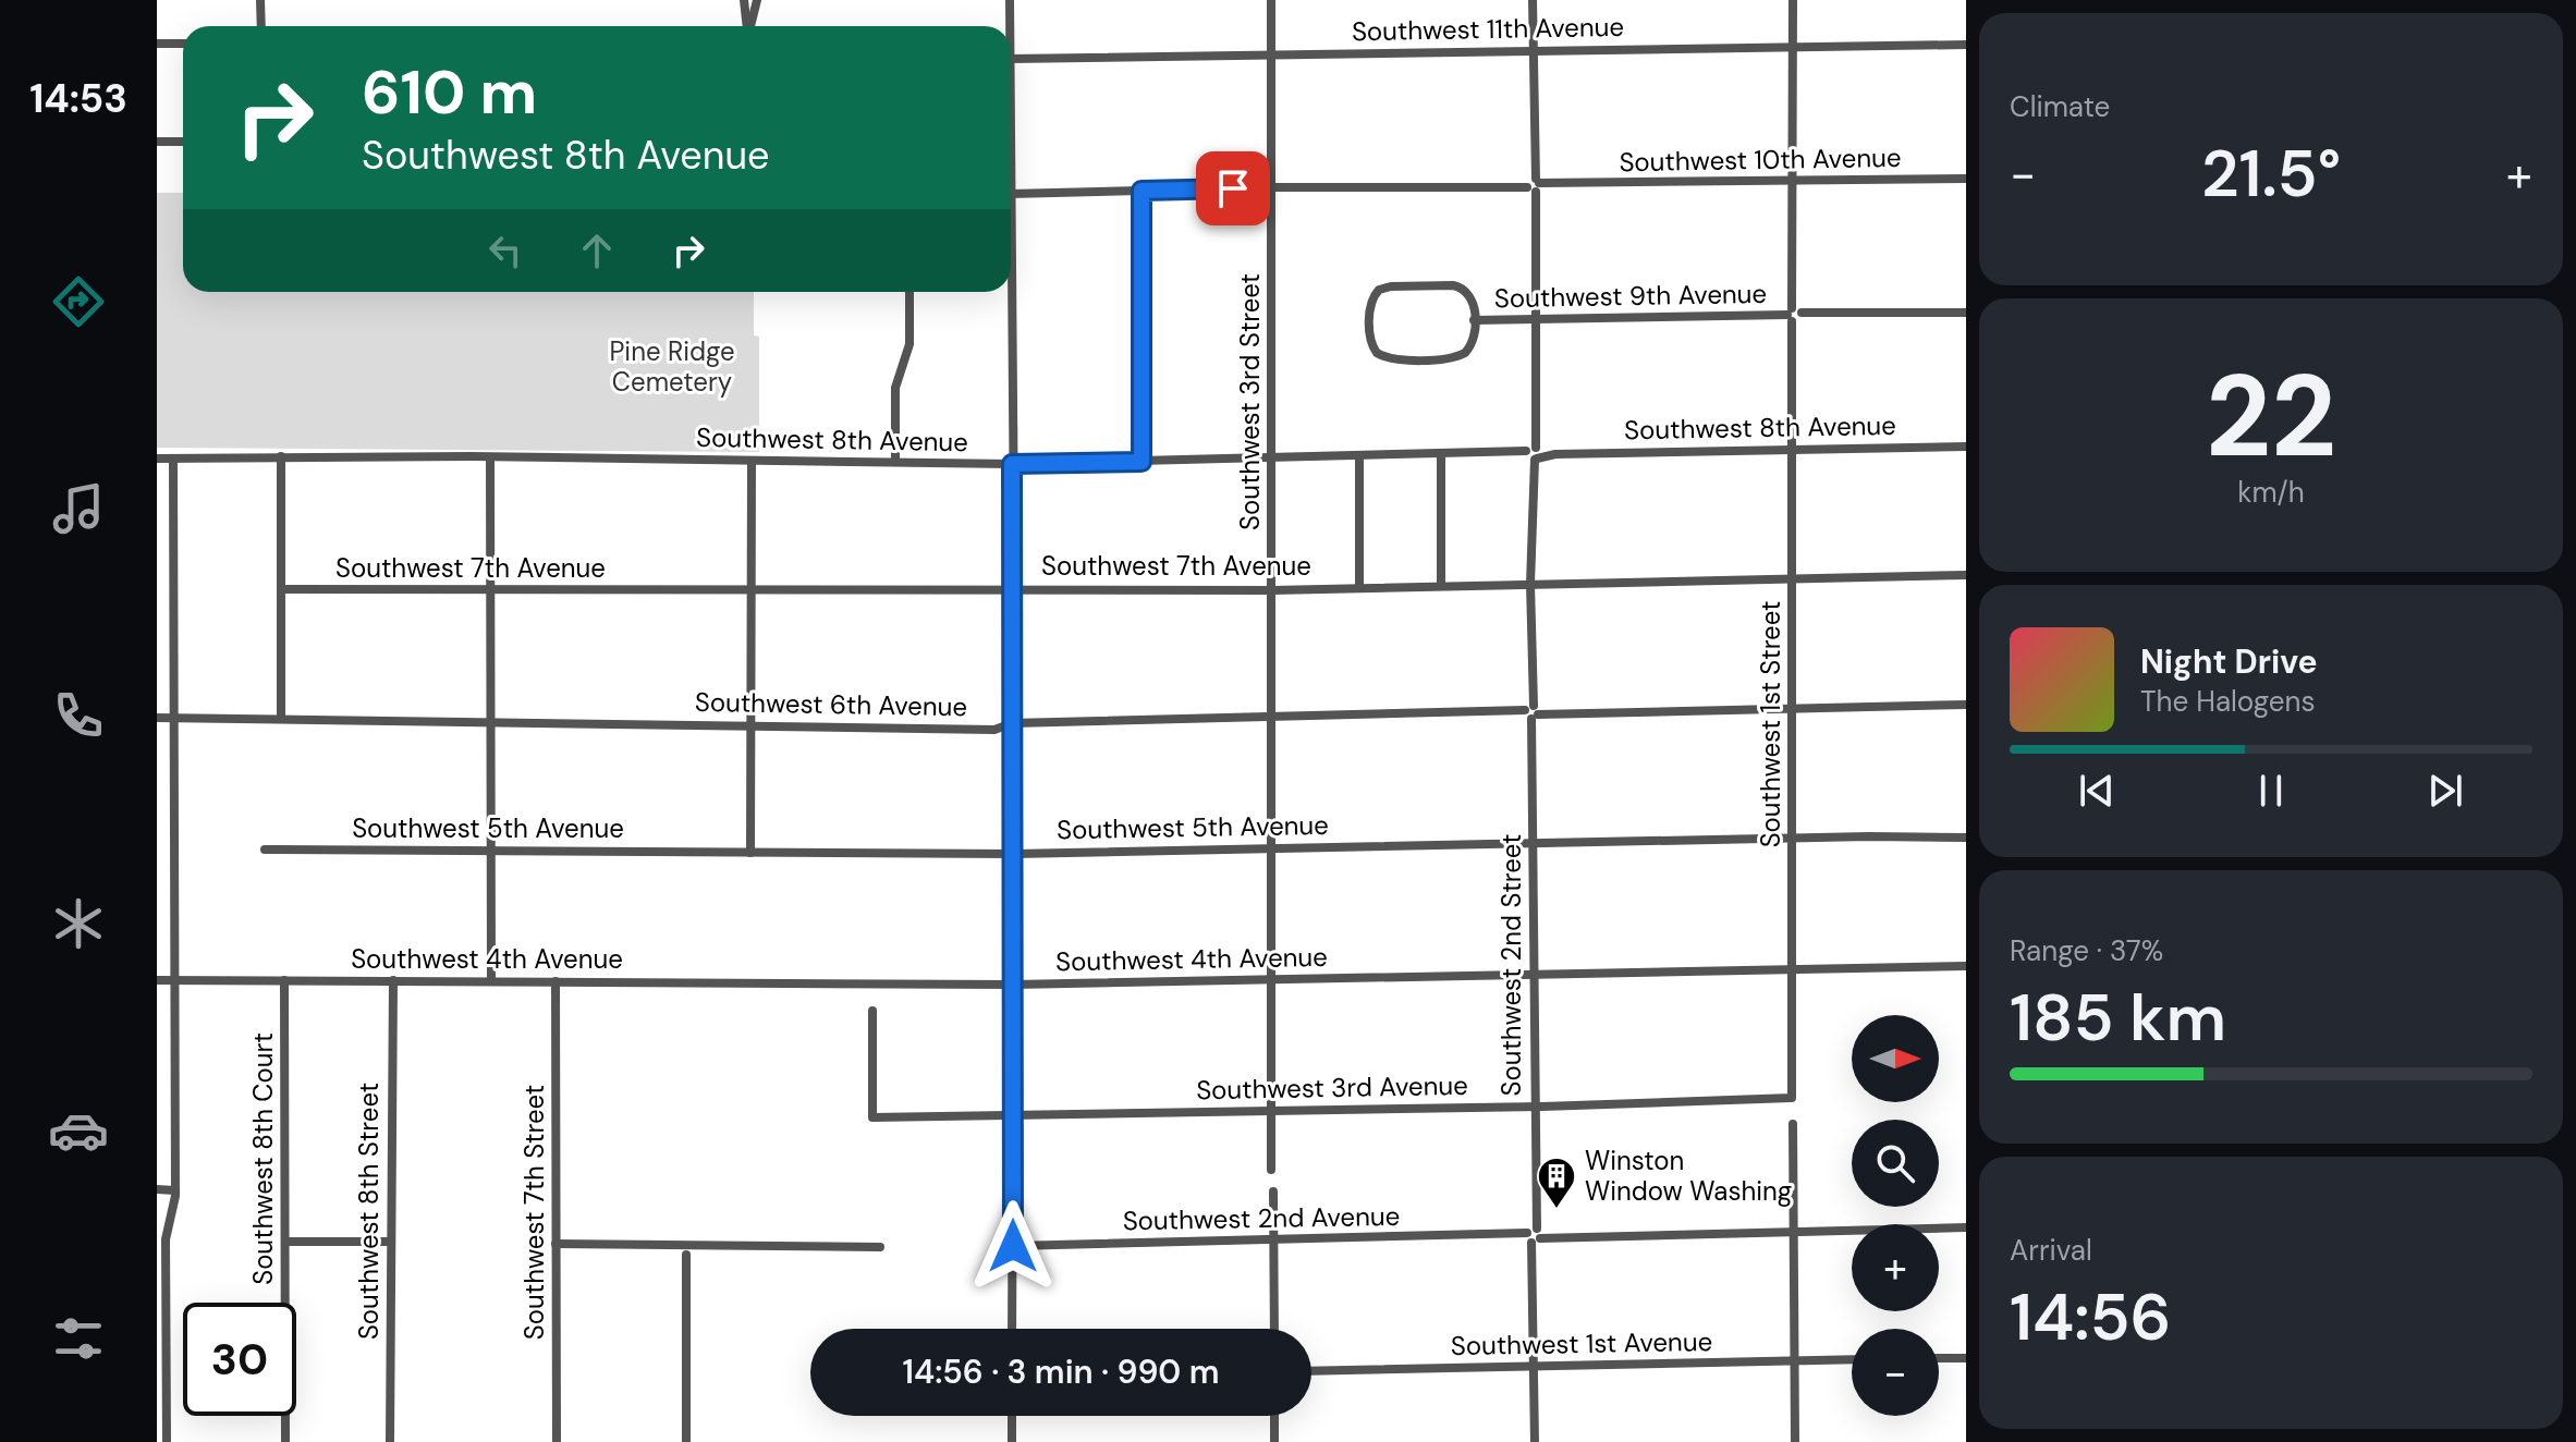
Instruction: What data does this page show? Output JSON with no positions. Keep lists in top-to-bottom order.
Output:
{
  "streets": {
    "street": [
      "Southwest 11th Avenue",
      "Southwest 10th Avenue",
      "Southwest 9th Avenue",
      "Southwest 3rd Street",
      "Southwest 8th Avenue",
      "Southwest 7th Avenue",
      "Southwest 6th Avenue",
      "Southwest 1st Street",
      "Southwest 5th Avenue",
      "Southwest 4th Avenue",
      "Southwest 2nd Street",
      "Southwest 3rd Avenue",
      "Southwest 8th Court",
      "Southwest 8th Street",
      "Southwest 7th Street",
      "Southwest 2nd Avenue",
      "Southwest 1st Avenue"
    ]
  },
  "crossings": [
    ["Southwest 11th Avenue", "Southwest 3rd Street"],
    ["Southwest 11th Avenue", "Southwest 1st Street"],
    ["Southwest 11th Avenue", "Southwest 2nd Street"],
    ["Southwest 10th Avenue", "Southwest 3rd Street"],
    ["Southwest 10th Avenue", "Southwest 1st Street"],
    ["Southwest 10th Avenue", "Southwest 2nd Street"],
    ["Southwest 9th Avenue", "Southwest 1st Street"],
    ["Southwest 9th Avenue", "Southwest 2nd Street"],
    ["Southwest 3rd Street", "Southwest 8th Avenue"],
    ["Southwest 3rd Street", "Southwest 7th Avenue"],
    ["Southwest 3rd Street", "Southwest 6th Avenue"],
    ["Southwest 3rd Street", "Southwest 5th Avenue"],
    ["Southwest 3rd Street", "Southwest 4th Avenue"],
    ["Southwest 3rd Street", "Southwest 3rd Avenue"],
    ["Southwest 8th Avenue", "Southwest 1st Street"],
    ["Southwest 8th Avenue", "Southwest 2nd Street"],
    ["Southwest 7th Avenue", "Southwest 1st Street"],
    ["Southwest 7th Avenue", "Southwest 2nd Street"],
    ["Southwest 6th Avenue", "Southwest 1st Street"],
    ["Southwest 6th Avenue", "Southwest 2nd Street"],
    ["Southwest 1st Street", "Southwest 5th Avenue"],
    ["Southwest 1st Street", "Southwest 4th Avenue"],
    ["Southwest 1st Street", "Southwest 3rd Avenue"],
    ["Southwest 5th Avenue", "Southwest 2nd Street"],
    ["Southwest 4th Avenue", "Southwest 2nd Street"],
    ["Southwest 4th Avenue", "Southwest 8th Court"],
    ["Southwest 4th Avenue", "Southwest 8th Street"],
    ["Southwest 4th Avenue", "Southwest 7th Street"],
    ["Southwest 2nd Street", "Southwest 3rd Avenue"],
    ["Southwest 2nd Street", "Southwest 2nd Avenue"],
    ["Southwest 2nd Street", "Southwest 1st Avenue"]
  ],
  "parks": ["Pine Ridge Cemetery"],
  "places": {
    "building": ["Winston Window Washing"]
  },
  "north": "right",
  "page": {
    "tabs": "14:53",
    "tile": [
      "Climate",
      ["22", "km/h"],
      ["Range · 37%", "185 km"],
      ["Arrival", "14:56"]
    ],
    "turn": ["610 m", "Southwest 8th Avenue"],
    "heat": ["−", "21.5°", "+"],
    "song": ["Night Drive", "The Halogens"],
    "map_buttons": ["+", "−"],
    "limit": "30",
    "trip": "14:56 · 3 min · 990 m"
  }
}
